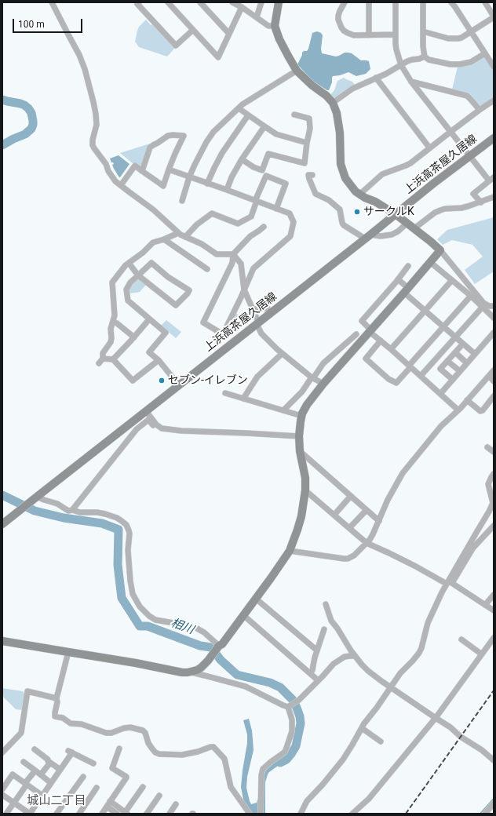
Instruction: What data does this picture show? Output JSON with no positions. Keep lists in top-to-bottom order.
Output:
{
  "streets": {
    "street": ["上浜高茶屋久居線"]
  },
  "districts": ["城山二丁目"],
  "water": ["相川"],
  "places": ["サークルK", "セブン-イレブン"],
  "scale_bar": "100 m"
}
